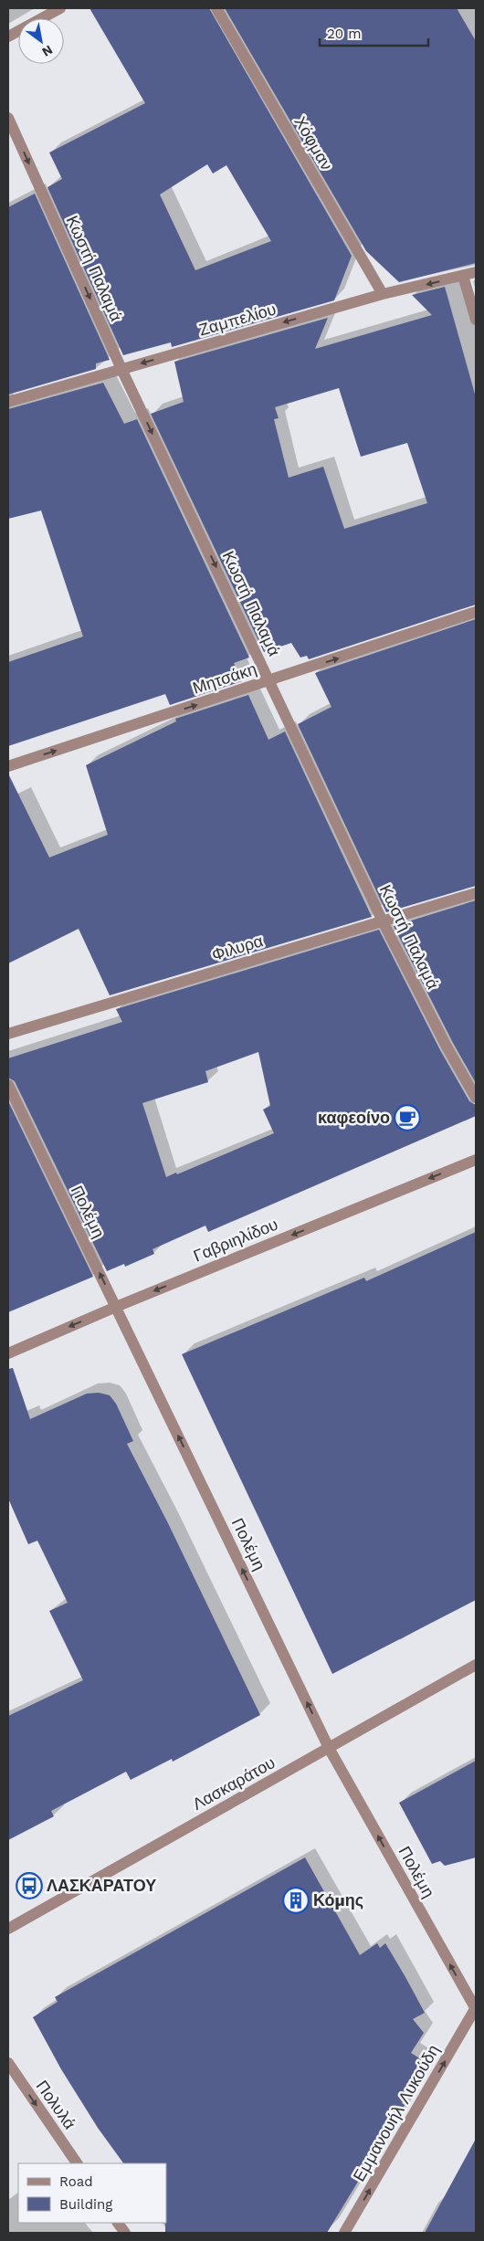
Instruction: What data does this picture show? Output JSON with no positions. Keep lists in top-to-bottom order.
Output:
{
  "streets": {
    "street": [
      "Χόφμαν",
      "Κωστή Παλαμά",
      "Ζαμπελίου",
      "Μητσάκη",
      "Φιλυρα",
      "Πολέμη",
      "Γαβριηλίδου",
      "Λασκαράτου",
      "Πολυλά",
      "Εμμανουήλ Λυκούδη"
    ]
  },
  "crossings": [
    ["Χόφμαν", "Ζαμπελίου"],
    ["Κωστή Παλαμά", "Ζαμπελίου"],
    ["Κωστή Παλαμά", "Μητσάκη"],
    ["Κωστή Παλαμά", "Φιλυρα"],
    ["Πολέμη", "Γαβριηλίδου"],
    ["Πολέμη", "Λασκαράτου"],
    ["Πολέμη", "Εμμανουήλ Λυκούδη"]
  ],
  "one_way": [
    "Κωστή Παλαμά",
    "Ζαμπελίου",
    "Μητσάκη",
    "Πολέμη",
    "Γαβριηλίδου",
    "Πολυλά",
    "Εμμανουήλ Λυκούδη"
  ],
  "places": {
    "cafe": ["καφεοίνο"],
    "bus stop": ["ΛΑΣΚΑΡΑΤΟΥ"],
    "building": ["Κόμης"]
  },
  "legend": ["Road", "Building"],
  "scale_bar": "20 m",
  "north": "bottom right"
}
